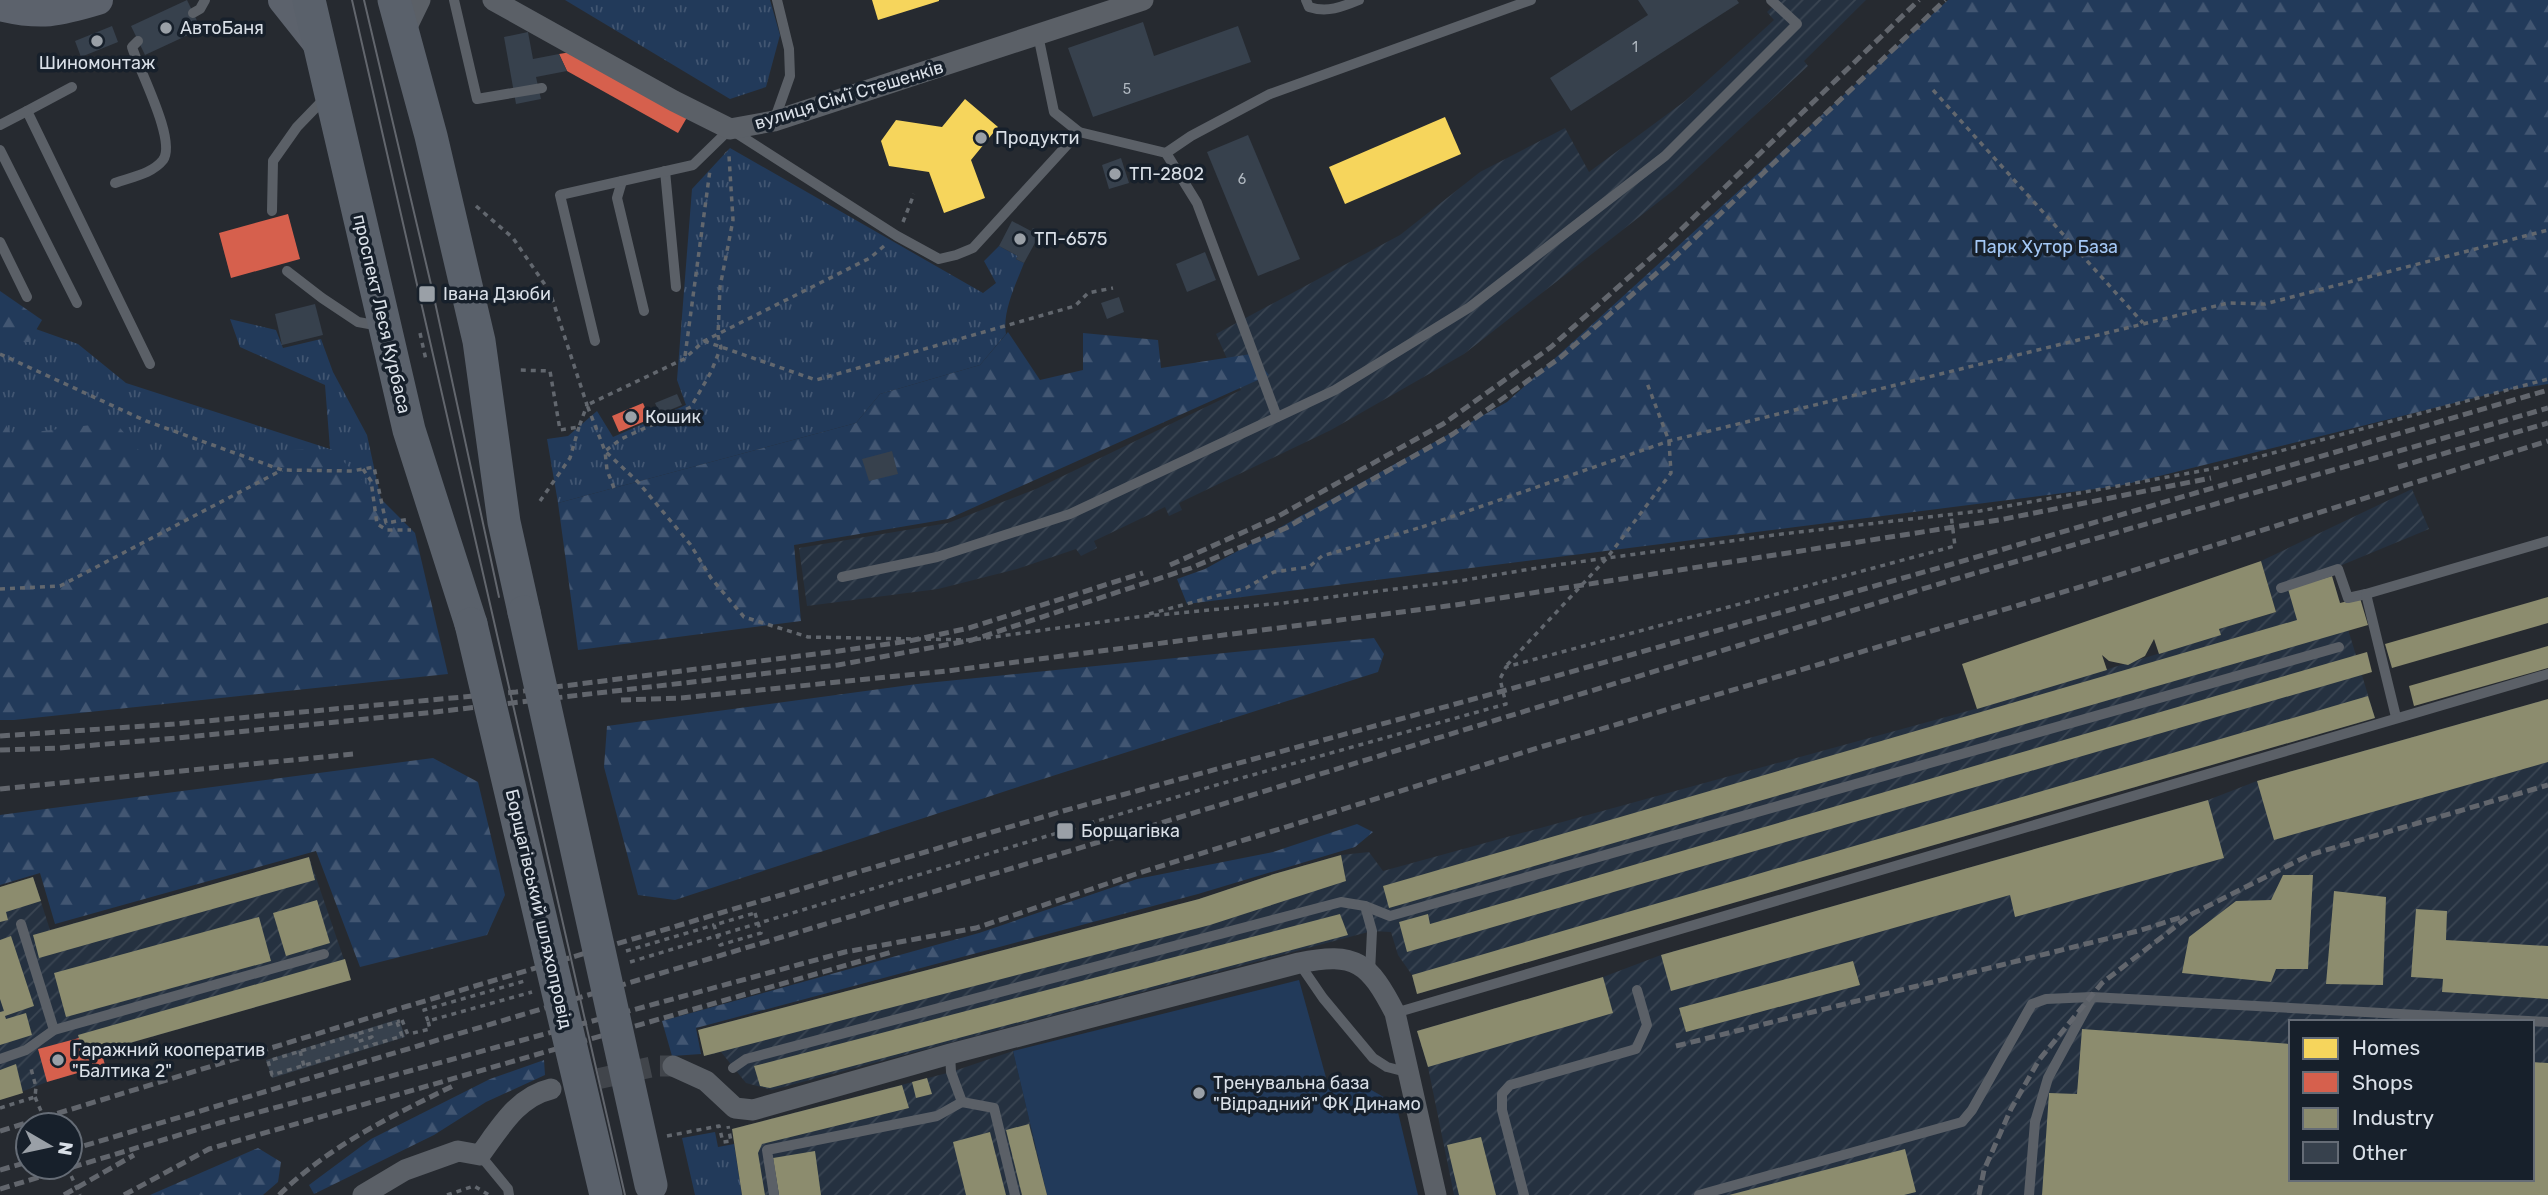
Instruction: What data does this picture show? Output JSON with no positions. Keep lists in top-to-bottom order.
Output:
{
  "streets": {
    "main road": ["проспект Леся Курбаса", "Борщагівський шляхопровід"],
    "street": ["вулиця Сімʼї Стешенків"]
  },
  "crossings": [
    ["проспект Леся Курбаса", "Борщагівський шляхопровід"]
  ],
  "parks": ["Парк Хутор База"],
  "places": {
    "other": [
      "АвтоБаня",
      "Шиномонтаж",
      "Продукти",
      "ТП-2802",
      "ТП-6575",
      "Кошик",
      "Гаражний кооператив \"Балтика 2\"",
      "Тренувальна база \"Відрадний\" ФК Динамо"
    ],
    "transit": ["Івана Дзюби", "Борщагівка"]
  },
  "house_numbers": ["1", "5", "6"],
  "legend": [
    "Homes",
    "Shops",
    "Industry",
    "Other"
  ],
  "north": "right"
}
